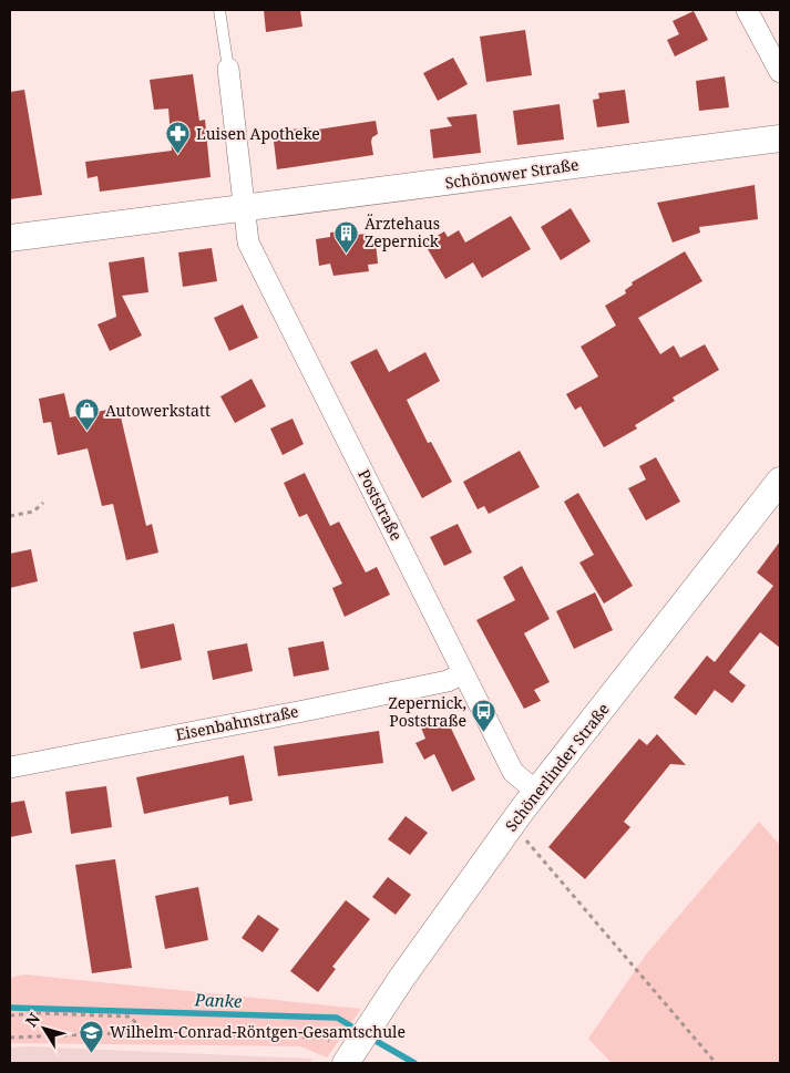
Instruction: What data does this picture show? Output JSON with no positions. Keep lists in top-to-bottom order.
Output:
{
  "streets": {
    "street": [
      "Schönower Straße",
      "Poststraße",
      "Eisenbahnstraße",
      "Schönerlinder Straße"
    ]
  },
  "crossings": [
    ["Schönower Straße", "Poststraße"],
    ["Poststraße", "Eisenbahnstraße"],
    ["Poststraße", "Schönerlinder Straße"]
  ],
  "water": ["Panke"],
  "places": {
    "pharmacy": ["Luisen Apotheke"],
    "building": ["Ärztehaus Zepernick"],
    "shop": ["Autowerkstatt"],
    "bus stop": ["Zepernick, Poststraße"],
    "school or university": ["Wilhelm-Conrad-Röntgen-Gesamtschule"]
  },
  "north": "top left"
}
